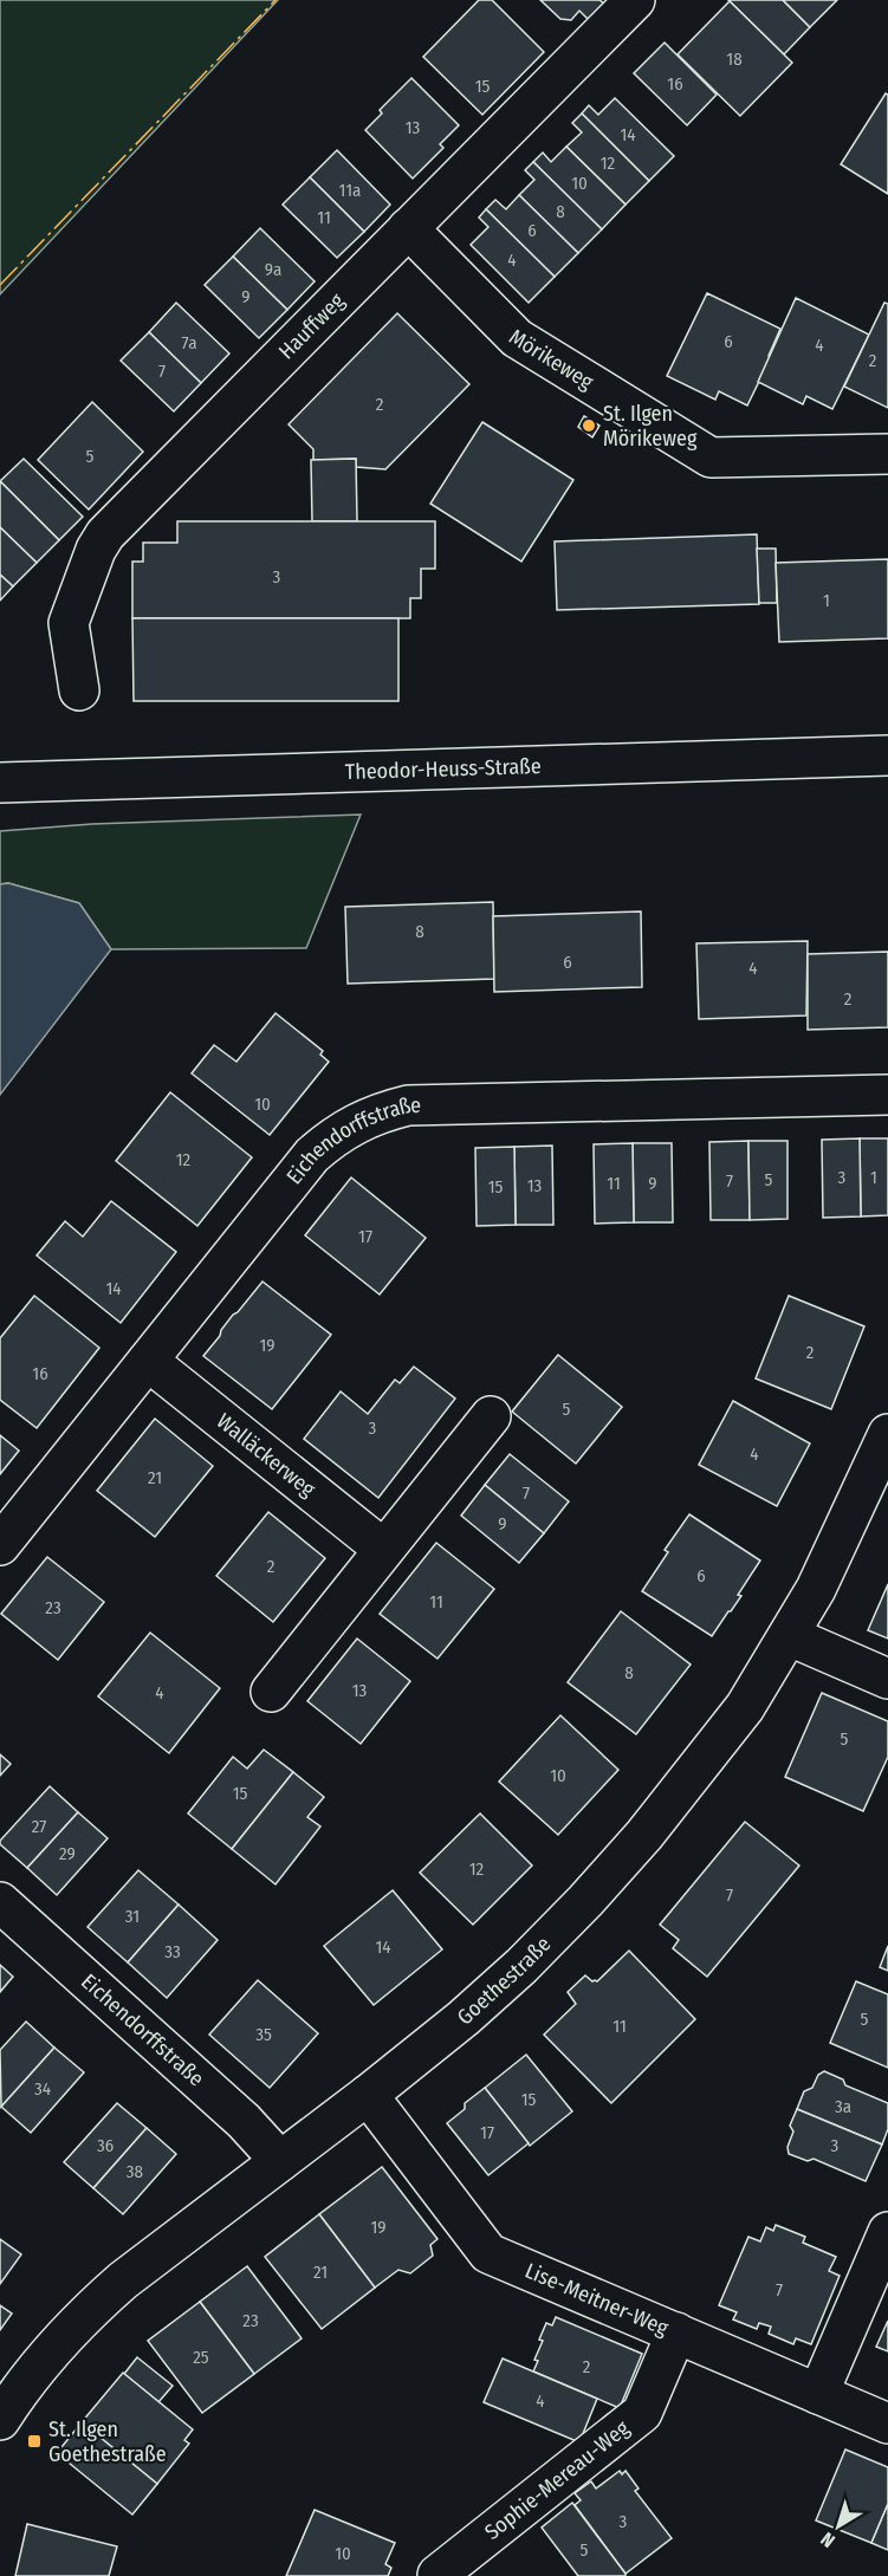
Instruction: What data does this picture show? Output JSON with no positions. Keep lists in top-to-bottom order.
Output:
{
  "streets": {
    "street": [
      "Hauffweg",
      "Mörikeweg",
      "Theodor-Heuss-Straße",
      "Eichendorffstraße",
      "Walläckerweg",
      "Goethestraße",
      "Lise-Meitner-Weg",
      "Sophie-Mereau-Weg"
    ]
  },
  "crossings": [
    ["Hauffweg", "Mörikeweg"],
    ["Eichendorffstraße", "Walläckerweg"],
    ["Eichendorffstraße", "Goethestraße"],
    ["Goethestraße", "Lise-Meitner-Weg"],
    ["Lise-Meitner-Weg", "Sophie-Mereau-Weg"]
  ],
  "places": {
    "other": ["St. Ilgen Mörikeweg"],
    "transit": ["St. Ilgen Goethestraße"]
  },
  "house_numbers": [
    "18",
    "16",
    "15",
    "13",
    "14",
    "12",
    "10",
    "11a",
    "8",
    "11",
    "6",
    "4",
    "9a",
    "9",
    "6",
    "7a",
    "4",
    "2",
    "7",
    "2",
    "5",
    "3",
    "1",
    "8",
    "6",
    "4",
    "2",
    "10",
    "12",
    "3",
    "1",
    "5",
    "7",
    "11",
    "9",
    "13",
    "15",
    "17",
    "14",
    "19",
    "2",
    "16",
    "5",
    "3",
    "4",
    "21",
    "7",
    "9",
    "2",
    "6",
    "11",
    "23",
    "8",
    "13",
    "4",
    "5",
    "10",
    "15",
    "27",
    "29",
    "12",
    "7",
    "31",
    "14",
    "33",
    "5",
    "11",
    "35",
    "34",
    "15",
    "3a",
    "17",
    "36",
    "3",
    "38",
    "19",
    "21",
    "7",
    "23",
    "25",
    "2",
    "4",
    "3",
    "5",
    "10"
  ],
  "north": "bottom left"
}
